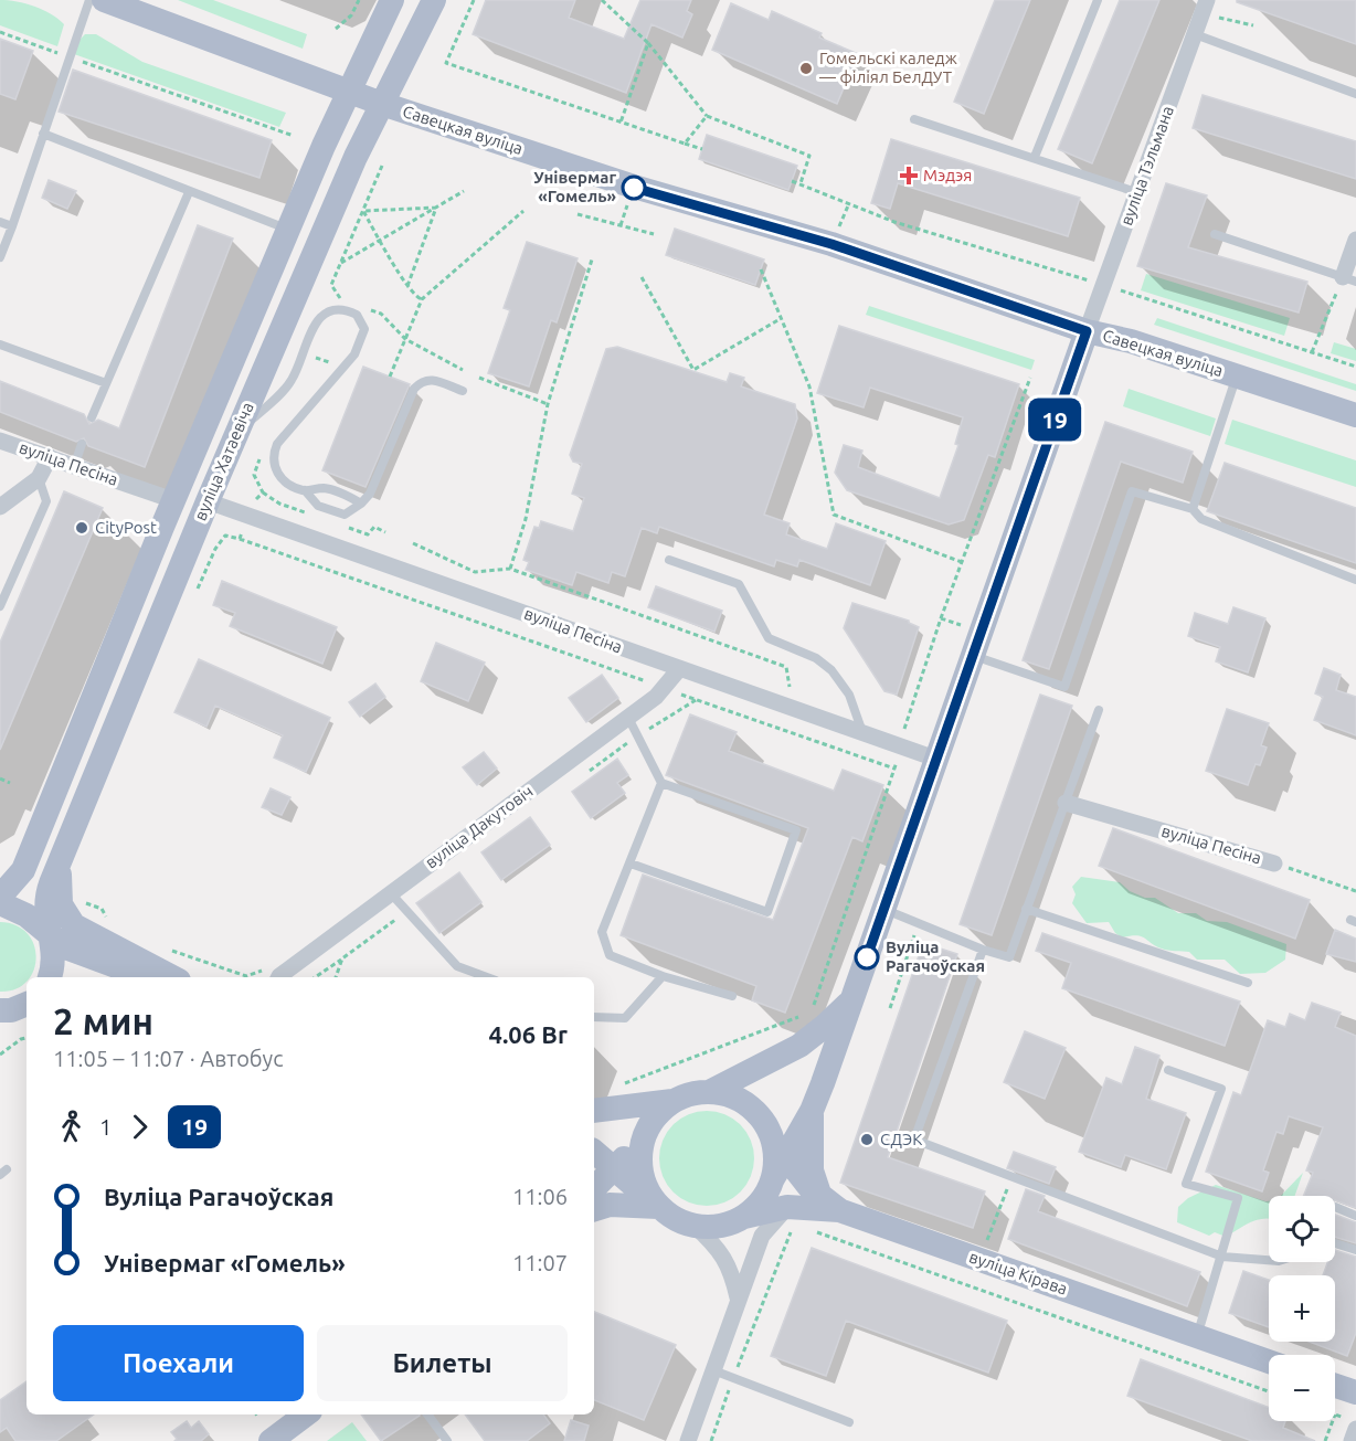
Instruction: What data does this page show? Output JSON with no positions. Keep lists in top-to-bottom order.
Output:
{
  "streets": {
    "main road": ["Савецкая вуліца", "вуліца Хатаевіча", "вуліца Кірава"],
    "street": ["вуліца Тэльмана", "вуліца Песіна", "вуліца Дакутовіч"]
  },
  "crossings": [
    ["Савецкая вуліца", "вуліца Тэльмана"],
    ["Савецкая вуліца", "вуліца Хатаевіча"],
    ["вуліца Хатаевіча", "вуліца Песіна"],
    ["вуліца Песіна", "вуліца Дакутовіч"]
  ],
  "places": {
    "other": [
      "Гомельскі каледж — філіял БелДУТ",
      "Універмаг «Гомель»",
      "CityPost",
      "Вуліца Рагачоўская",
      "СДЭК"
    ],
    "health": ["Мэдэя"]
  },
  "lines": ["bus line 19"],
  "page": {
    "on_map": "19",
    "heading": ["2 мин", "11:05 – 11:07 · Автобус", "4.06 Br"],
    "legs": ["1", "19"],
    "list": [
      {
        "name": "Вуліца Рагачоўская",
        "value": "11:06"
      },
      {
        "name": "Універмаг «Гомель»",
        "value": "11:07"
      }
    ],
    "map_buttons": ["+", "−"],
    "buttons": ["Поехали", "Билеты"]
  }
}
